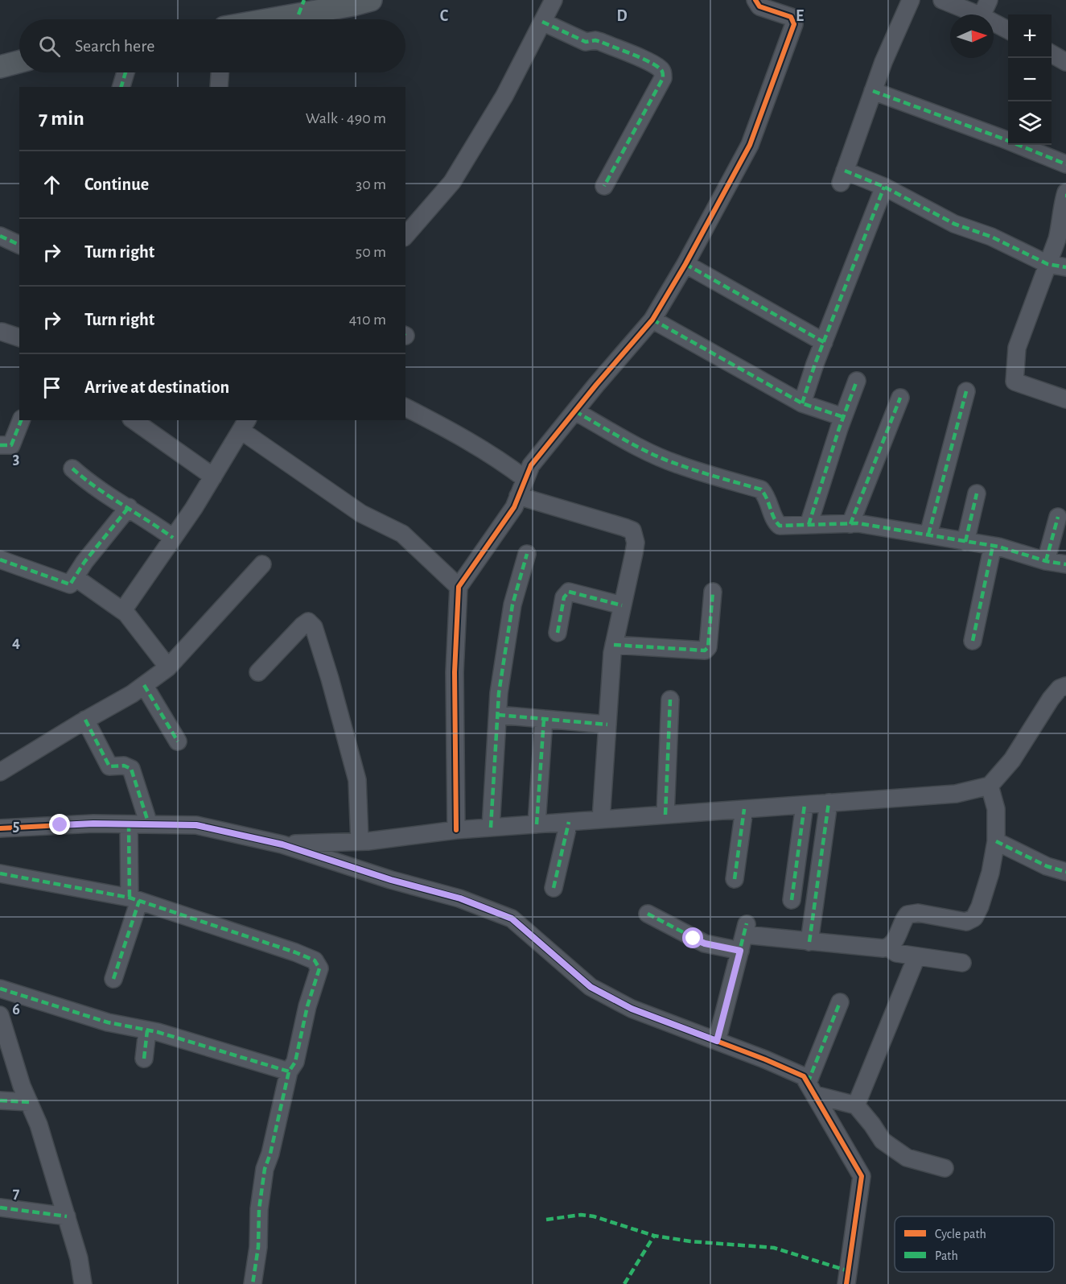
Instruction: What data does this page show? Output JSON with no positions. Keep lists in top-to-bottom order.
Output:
{
  "legend": ["Cycle path", "Path"],
  "north": "right",
  "page": {
    "map_buttons": ["+", "−"],
    "search": "Search here",
    "heading": ["7 min", "Walk · 490 m"],
    "list": [
      ["Continue", "30 m"],
      ["Turn right", "50 m"],
      ["Turn right", "410 m"],
      "Arrive at destination"
    ]
  },
  "grid": {
    "columns": ["C", "D", "E"],
    "rows": [
      "3",
      "4",
      "5",
      "6",
      "7"
    ]
  }
}
